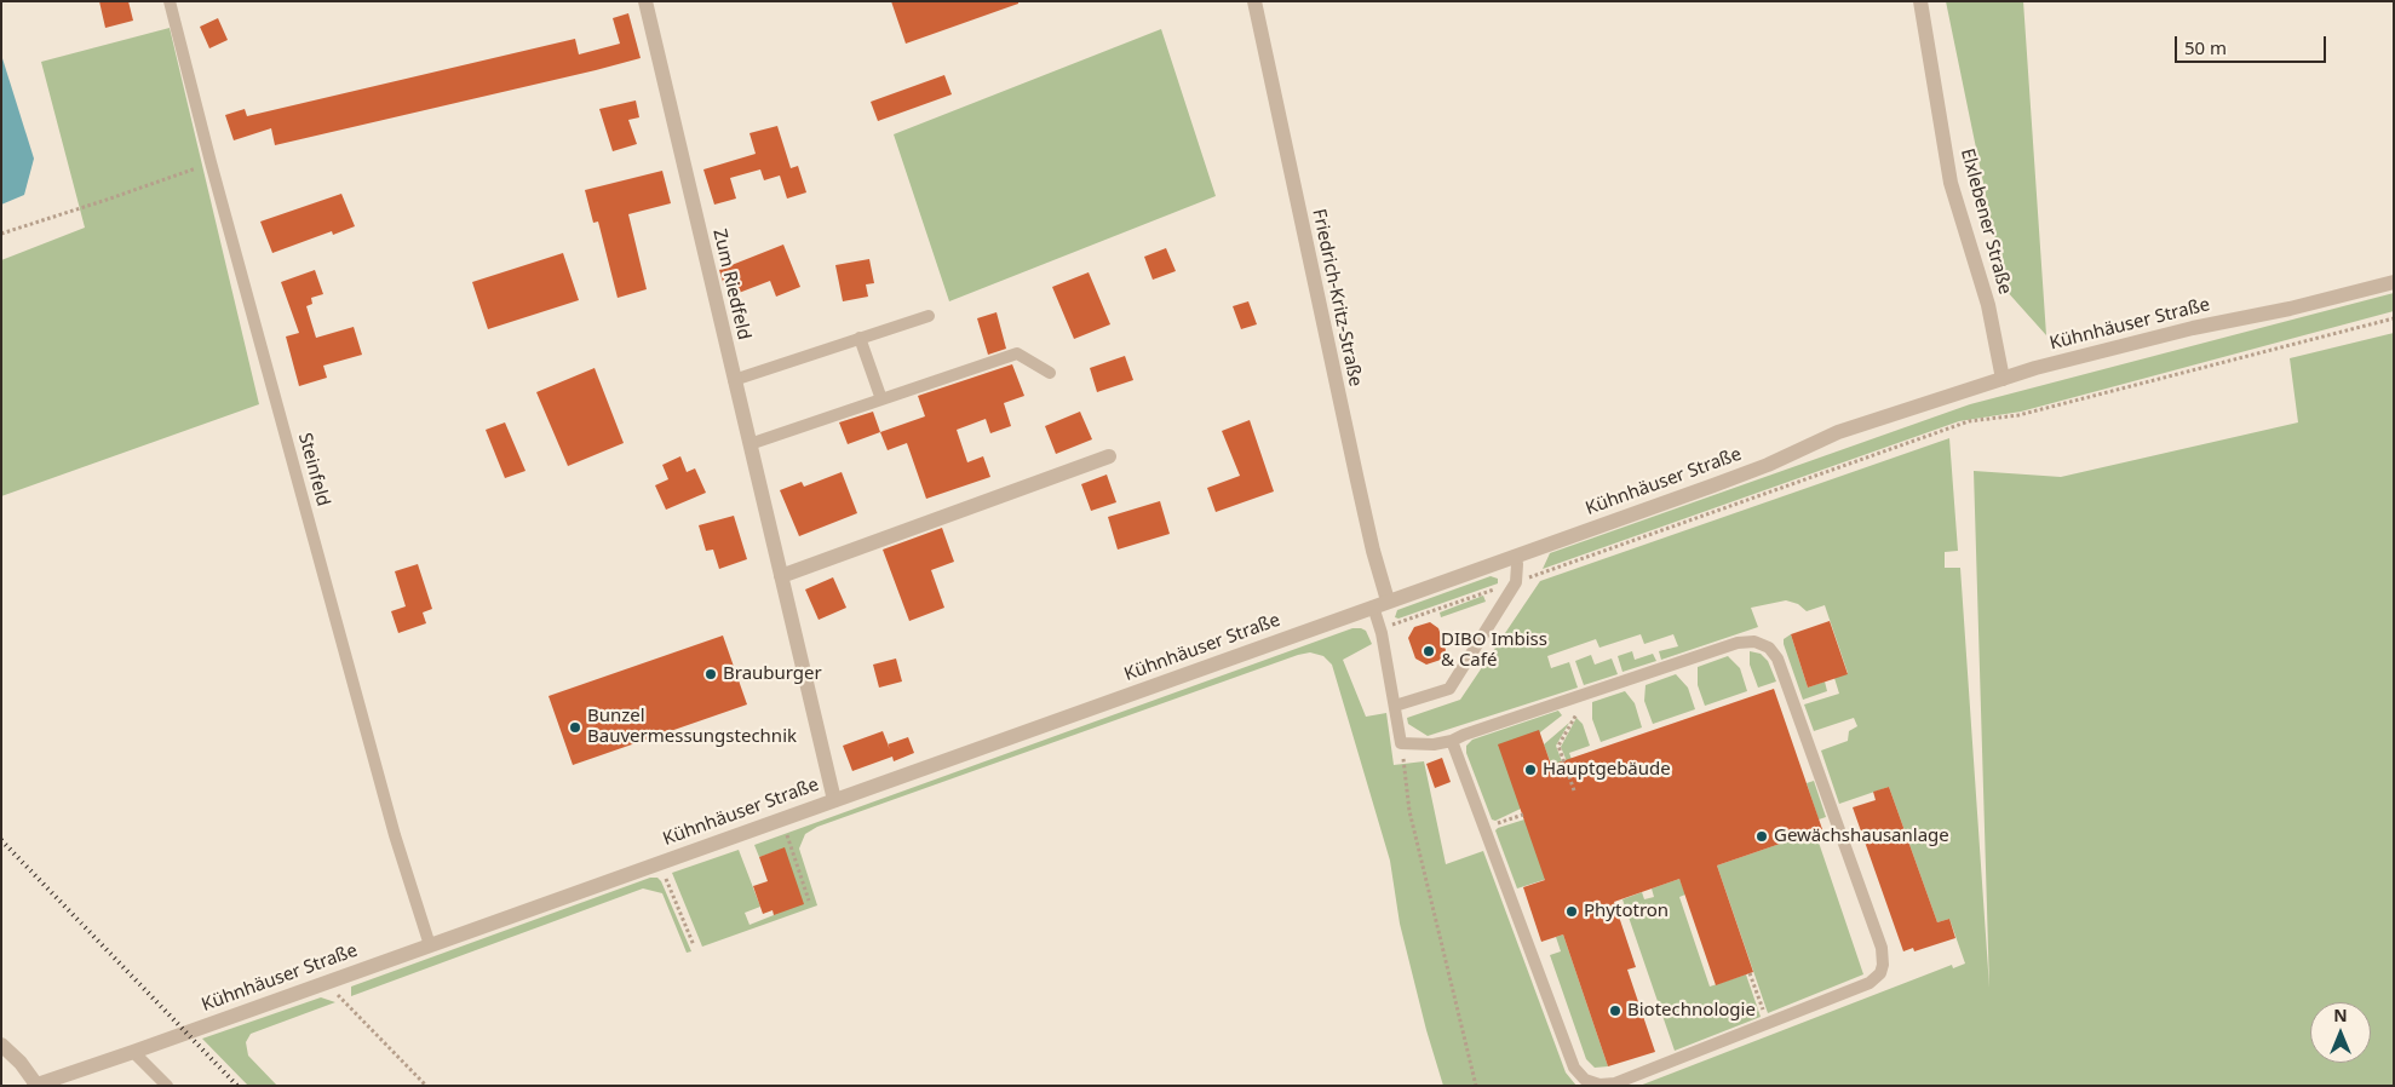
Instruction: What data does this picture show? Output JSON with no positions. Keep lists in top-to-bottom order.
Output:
{
  "streets": {
    "street": [
      "Elxlebener Straße",
      "Zum Riedfeld",
      "Friedrich-Kritz-Straße",
      "Kühnhäuser Straße"
    ],
    "lane": ["Steinfeld"]
  },
  "crossings": [
    ["Elxlebener Straße", "Kühnhäuser Straße"],
    ["Zum Riedfeld", "Kühnhäuser Straße"],
    ["Friedrich-Kritz-Straße", "Kühnhäuser Straße"],
    ["Kühnhäuser Straße", "Steinfeld"]
  ],
  "places": [
    "DIBO Imbiss & Café",
    "Brauburger",
    "Bunzel Bauvermessungstechnik",
    "Hauptgebäude",
    "Gewächshausanlage",
    "Phytotron",
    "Biotechnologie"
  ],
  "scale_bar": "50 m",
  "north": "top"
}
